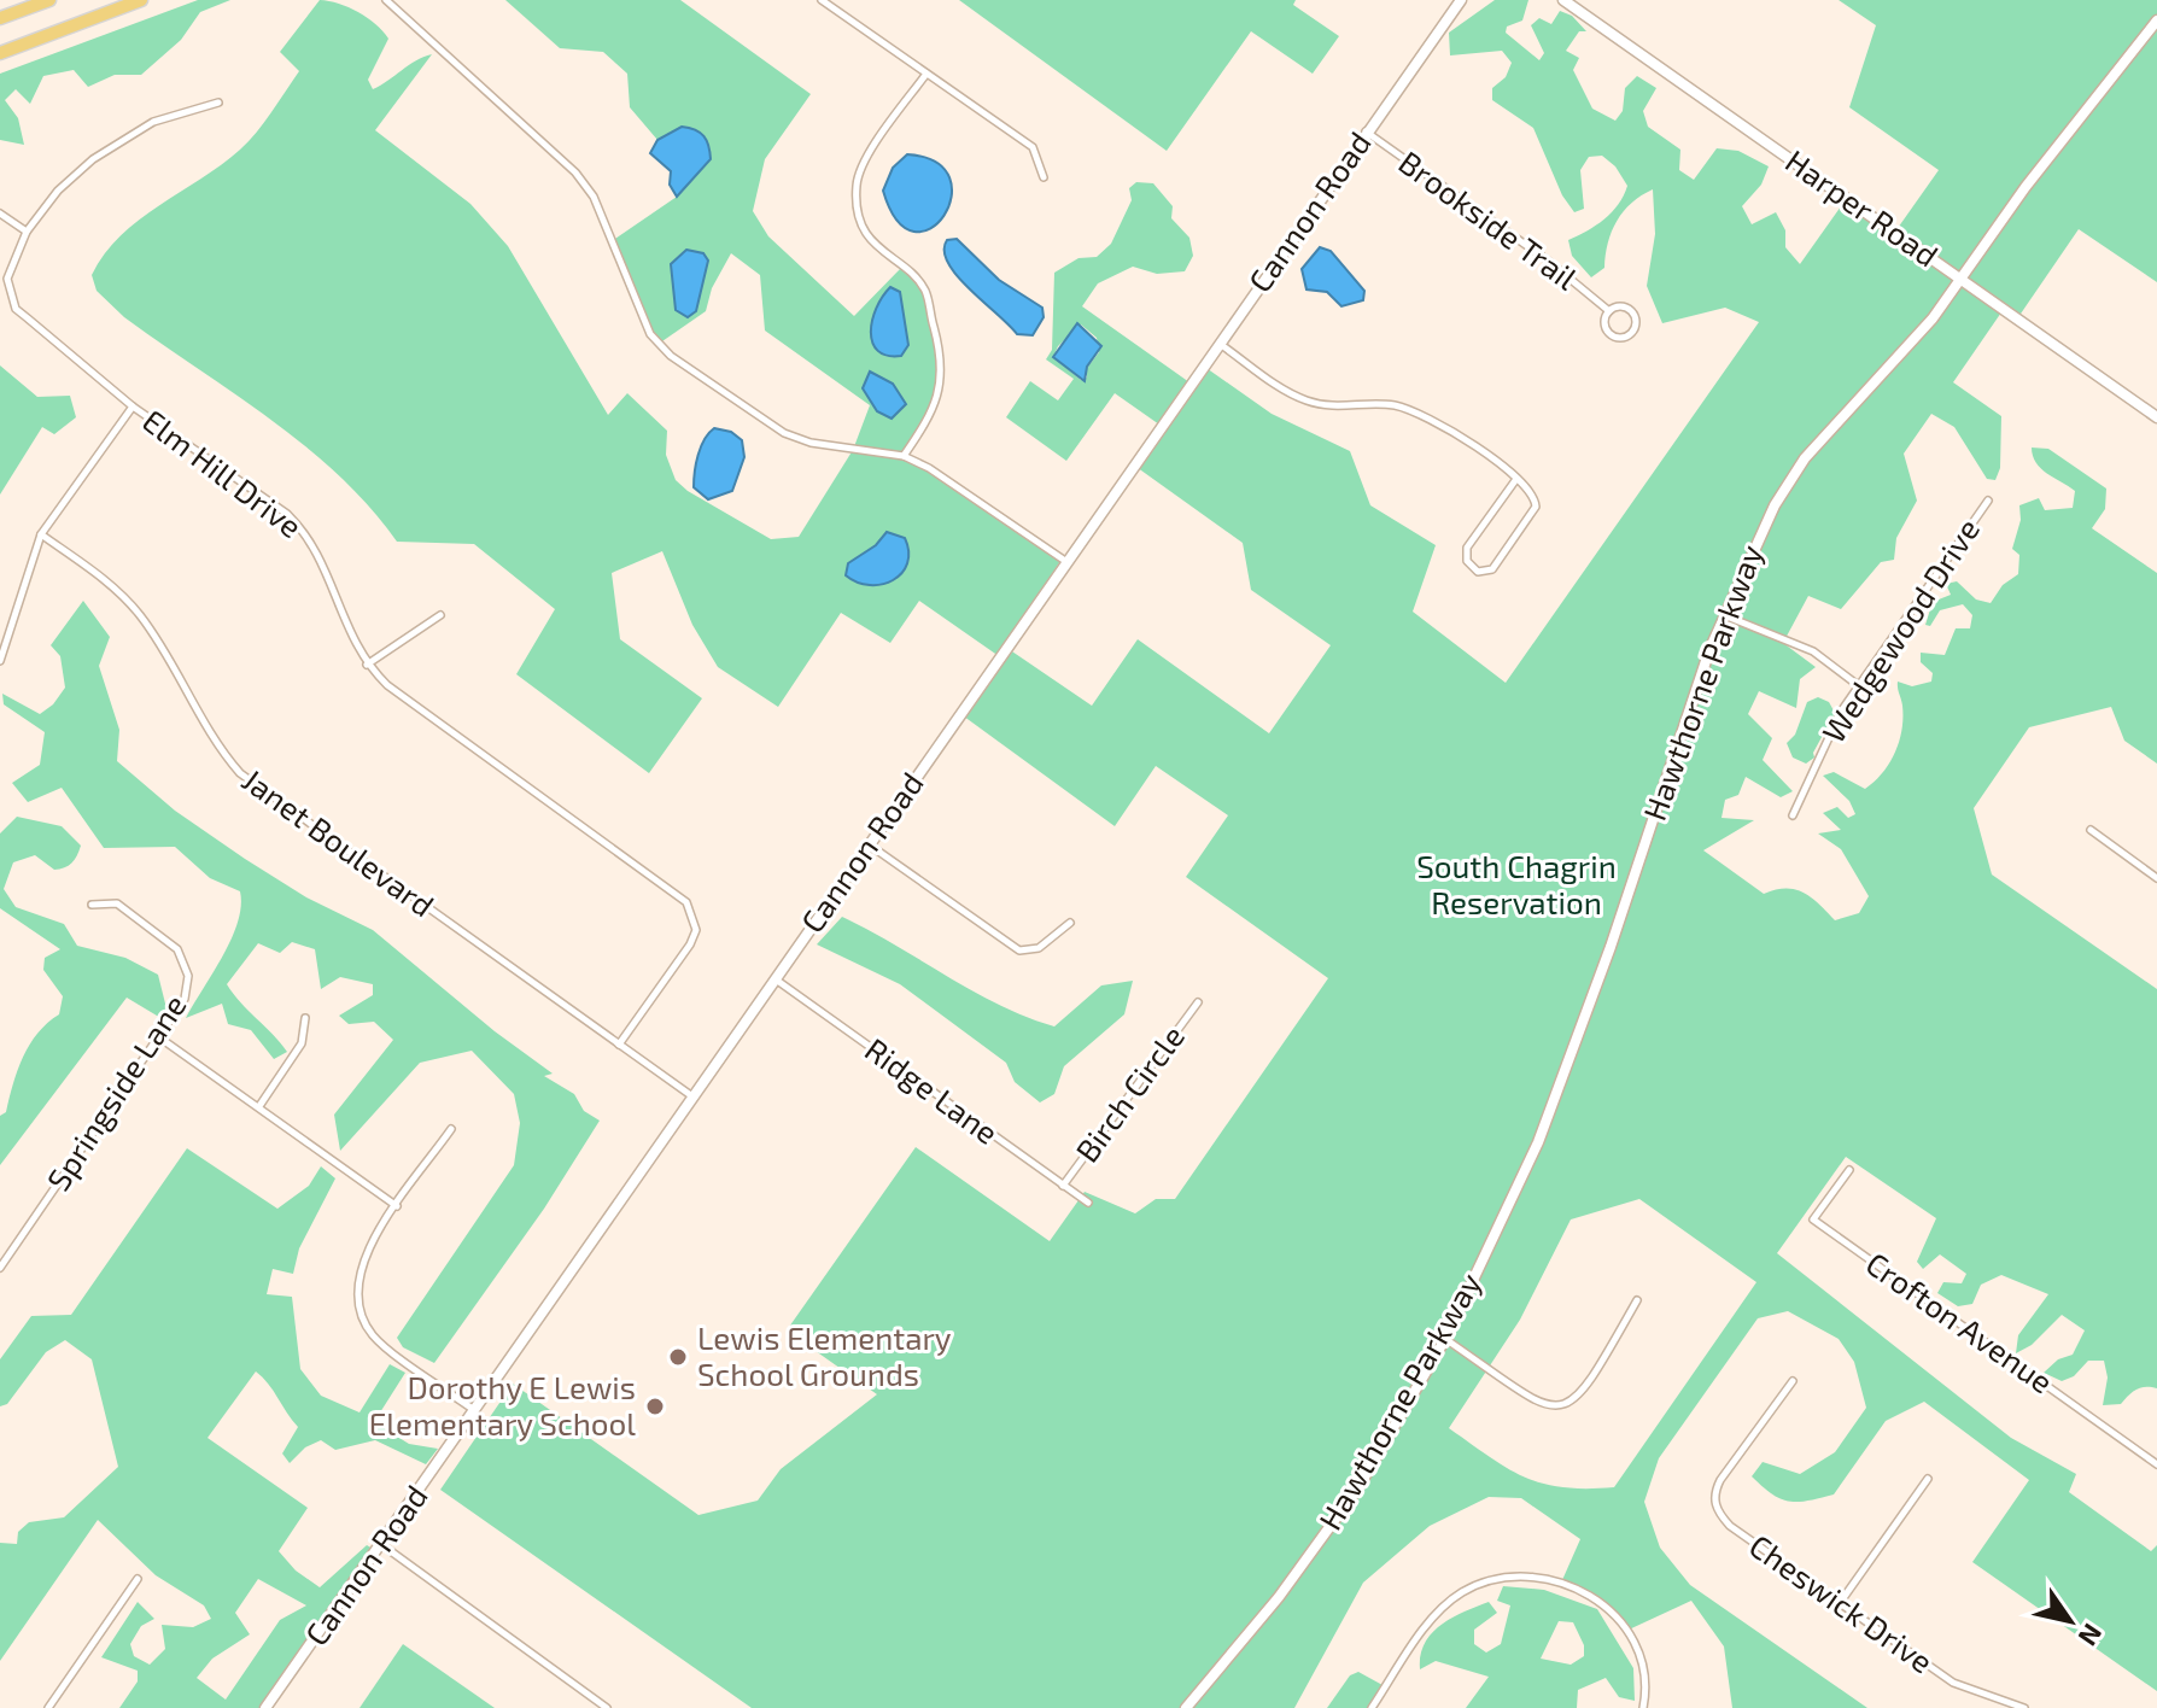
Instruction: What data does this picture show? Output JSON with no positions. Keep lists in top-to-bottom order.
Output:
{
  "streets": {
    "street": [
      "Harper Road",
      "Cannon Road",
      "Brookside Trail",
      "Elm Hill Drive",
      "Wedgewood Drive",
      "Hawthorne Parkway",
      "Janet Boulevard",
      "Ridge Lane",
      "Springside Lane",
      "Birch Circle",
      "Crofton Avenue",
      "Cheswick Drive"
    ]
  },
  "crossings": [
    ["Harper Road", "Hawthorne Parkway"],
    ["Cannon Road", "Brookside Trail"],
    ["Cannon Road", "Janet Boulevard"],
    ["Cannon Road", "Ridge Lane"],
    ["Elm Hill Drive", "Janet Boulevard"],
    ["Ridge Lane", "Birch Circle"]
  ],
  "parks": ["South Chagrin Reservation"],
  "places": ["Lewis Elementary School Grounds", "Dorothy E Lewis Elementary School"],
  "north": "bottom right"
}
